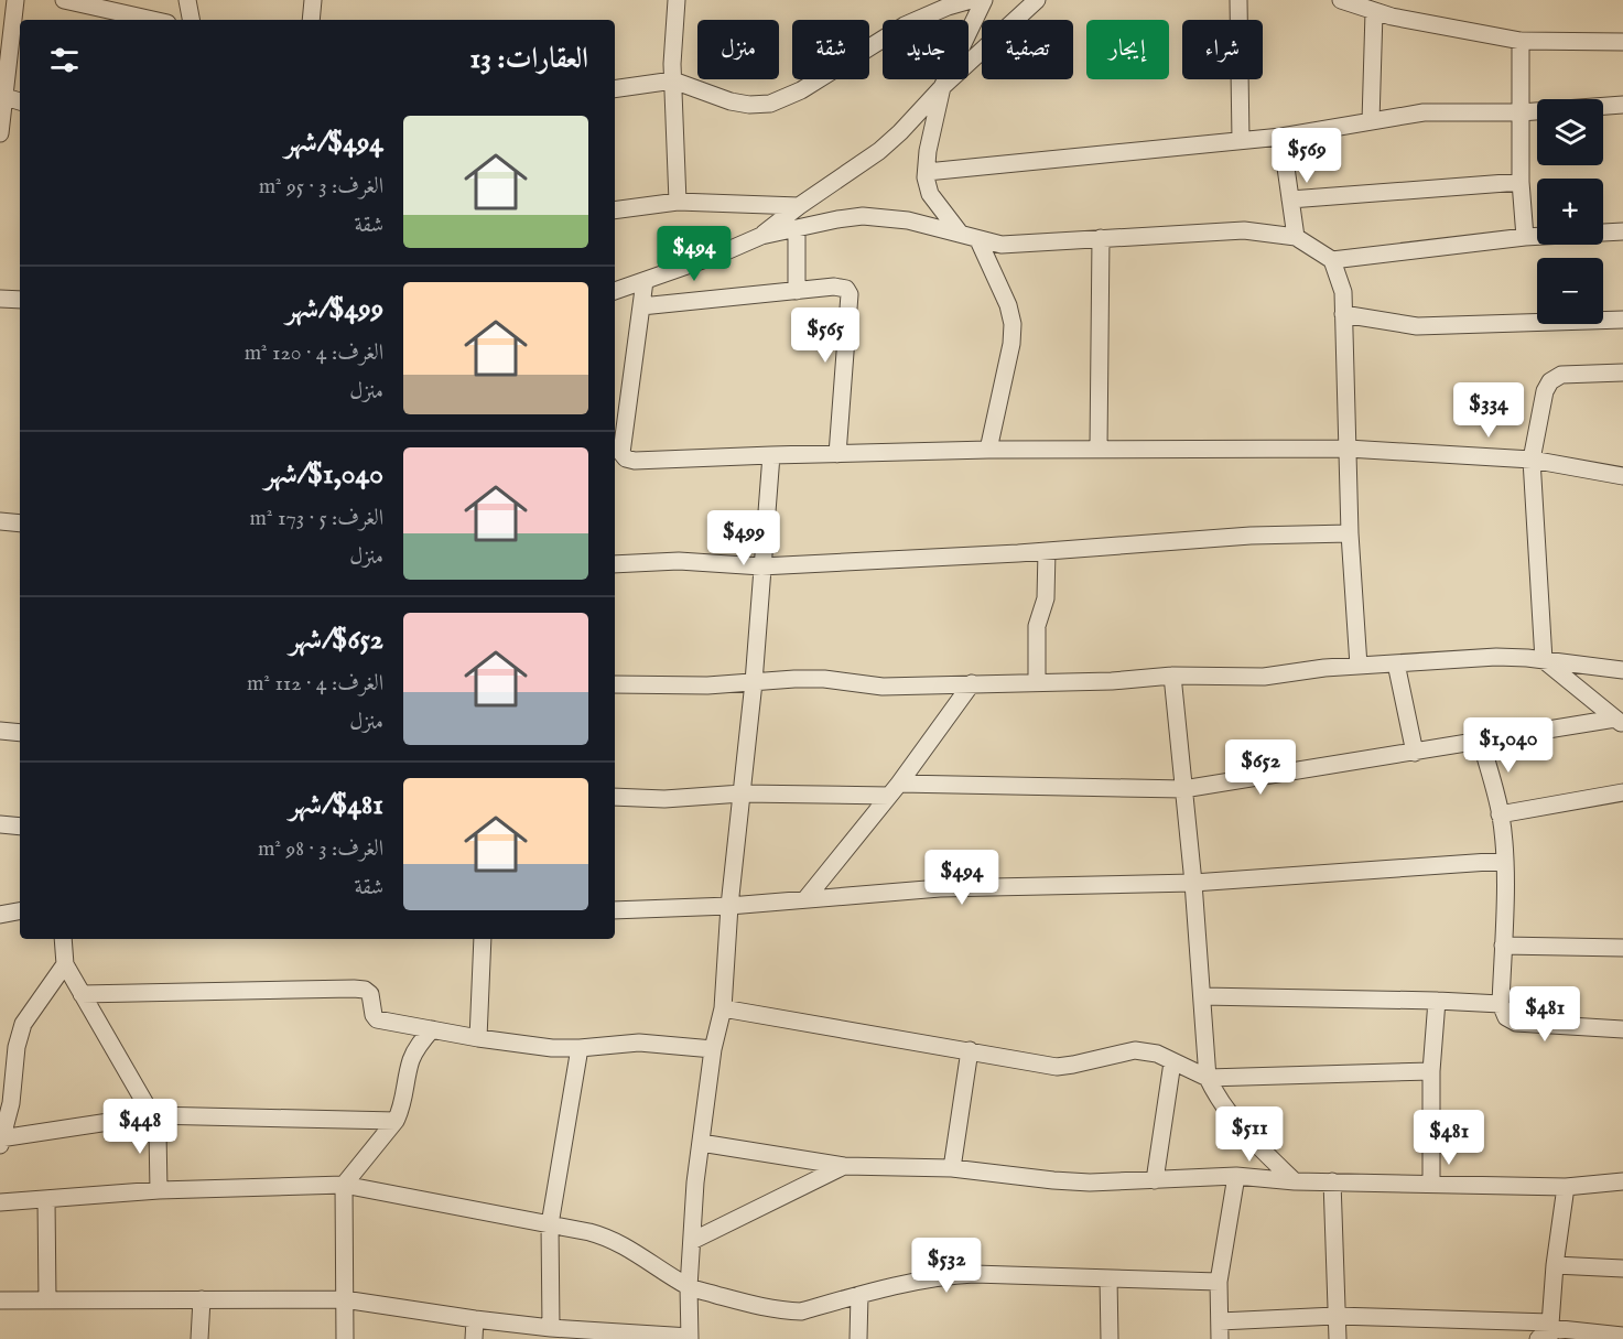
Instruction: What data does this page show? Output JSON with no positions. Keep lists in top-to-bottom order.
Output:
{
  "page": {
    "chip": [
      "شراء",
      "إيجار",
      "تصفية",
      "جديد",
      "شقة",
      "منزل"
    ],
    "heading": "العقارات: 13",
    "map_buttons": ["+", "−"],
    "list": [
      {
        "name": "$494/شهر",
        "note": "الغرف: 3 · 95 m² · شقة"
      },
      {
        "name": "$499/شهر",
        "note": "الغرف: 4 · 120 m² · منزل"
      },
      {
        "name": "$1,040/شهر",
        "note": "الغرف: 5 · 173 m² · منزل"
      },
      {
        "name": "$652/شهر",
        "note": "الغرف: 4 · 112 m² · منزل"
      },
      {
        "name": "$481/شهر",
        "note": "الغرف: 3 · 98 m² · شقة"
      }
    ],
    "price": [
      "$569",
      "$494",
      "$565",
      "$334",
      "$499",
      "$1,040",
      "$652",
      "$494",
      "$481",
      "$448",
      "$511",
      "$481",
      "$532"
    ]
  }
}
